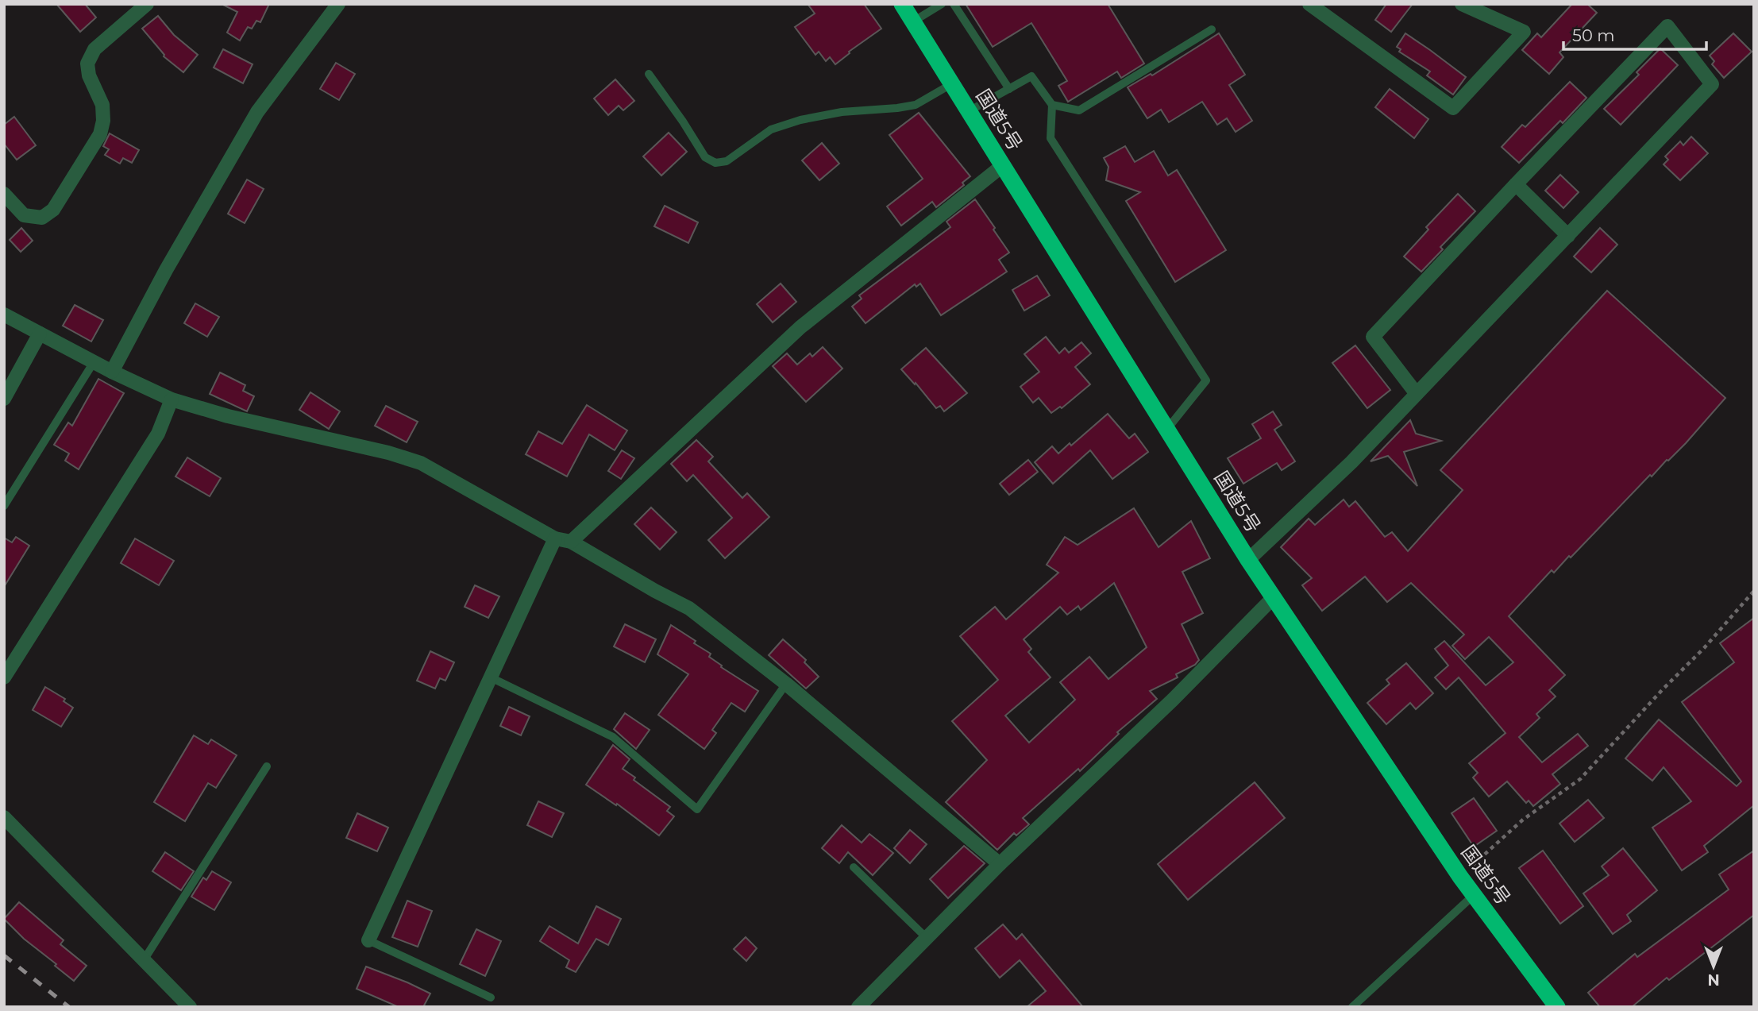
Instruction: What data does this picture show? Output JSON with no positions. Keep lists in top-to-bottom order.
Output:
{
  "streets": {
    "highway": ["国道5号"]
  },
  "scale_bar": "50 m",
  "north": "bottom"
}
